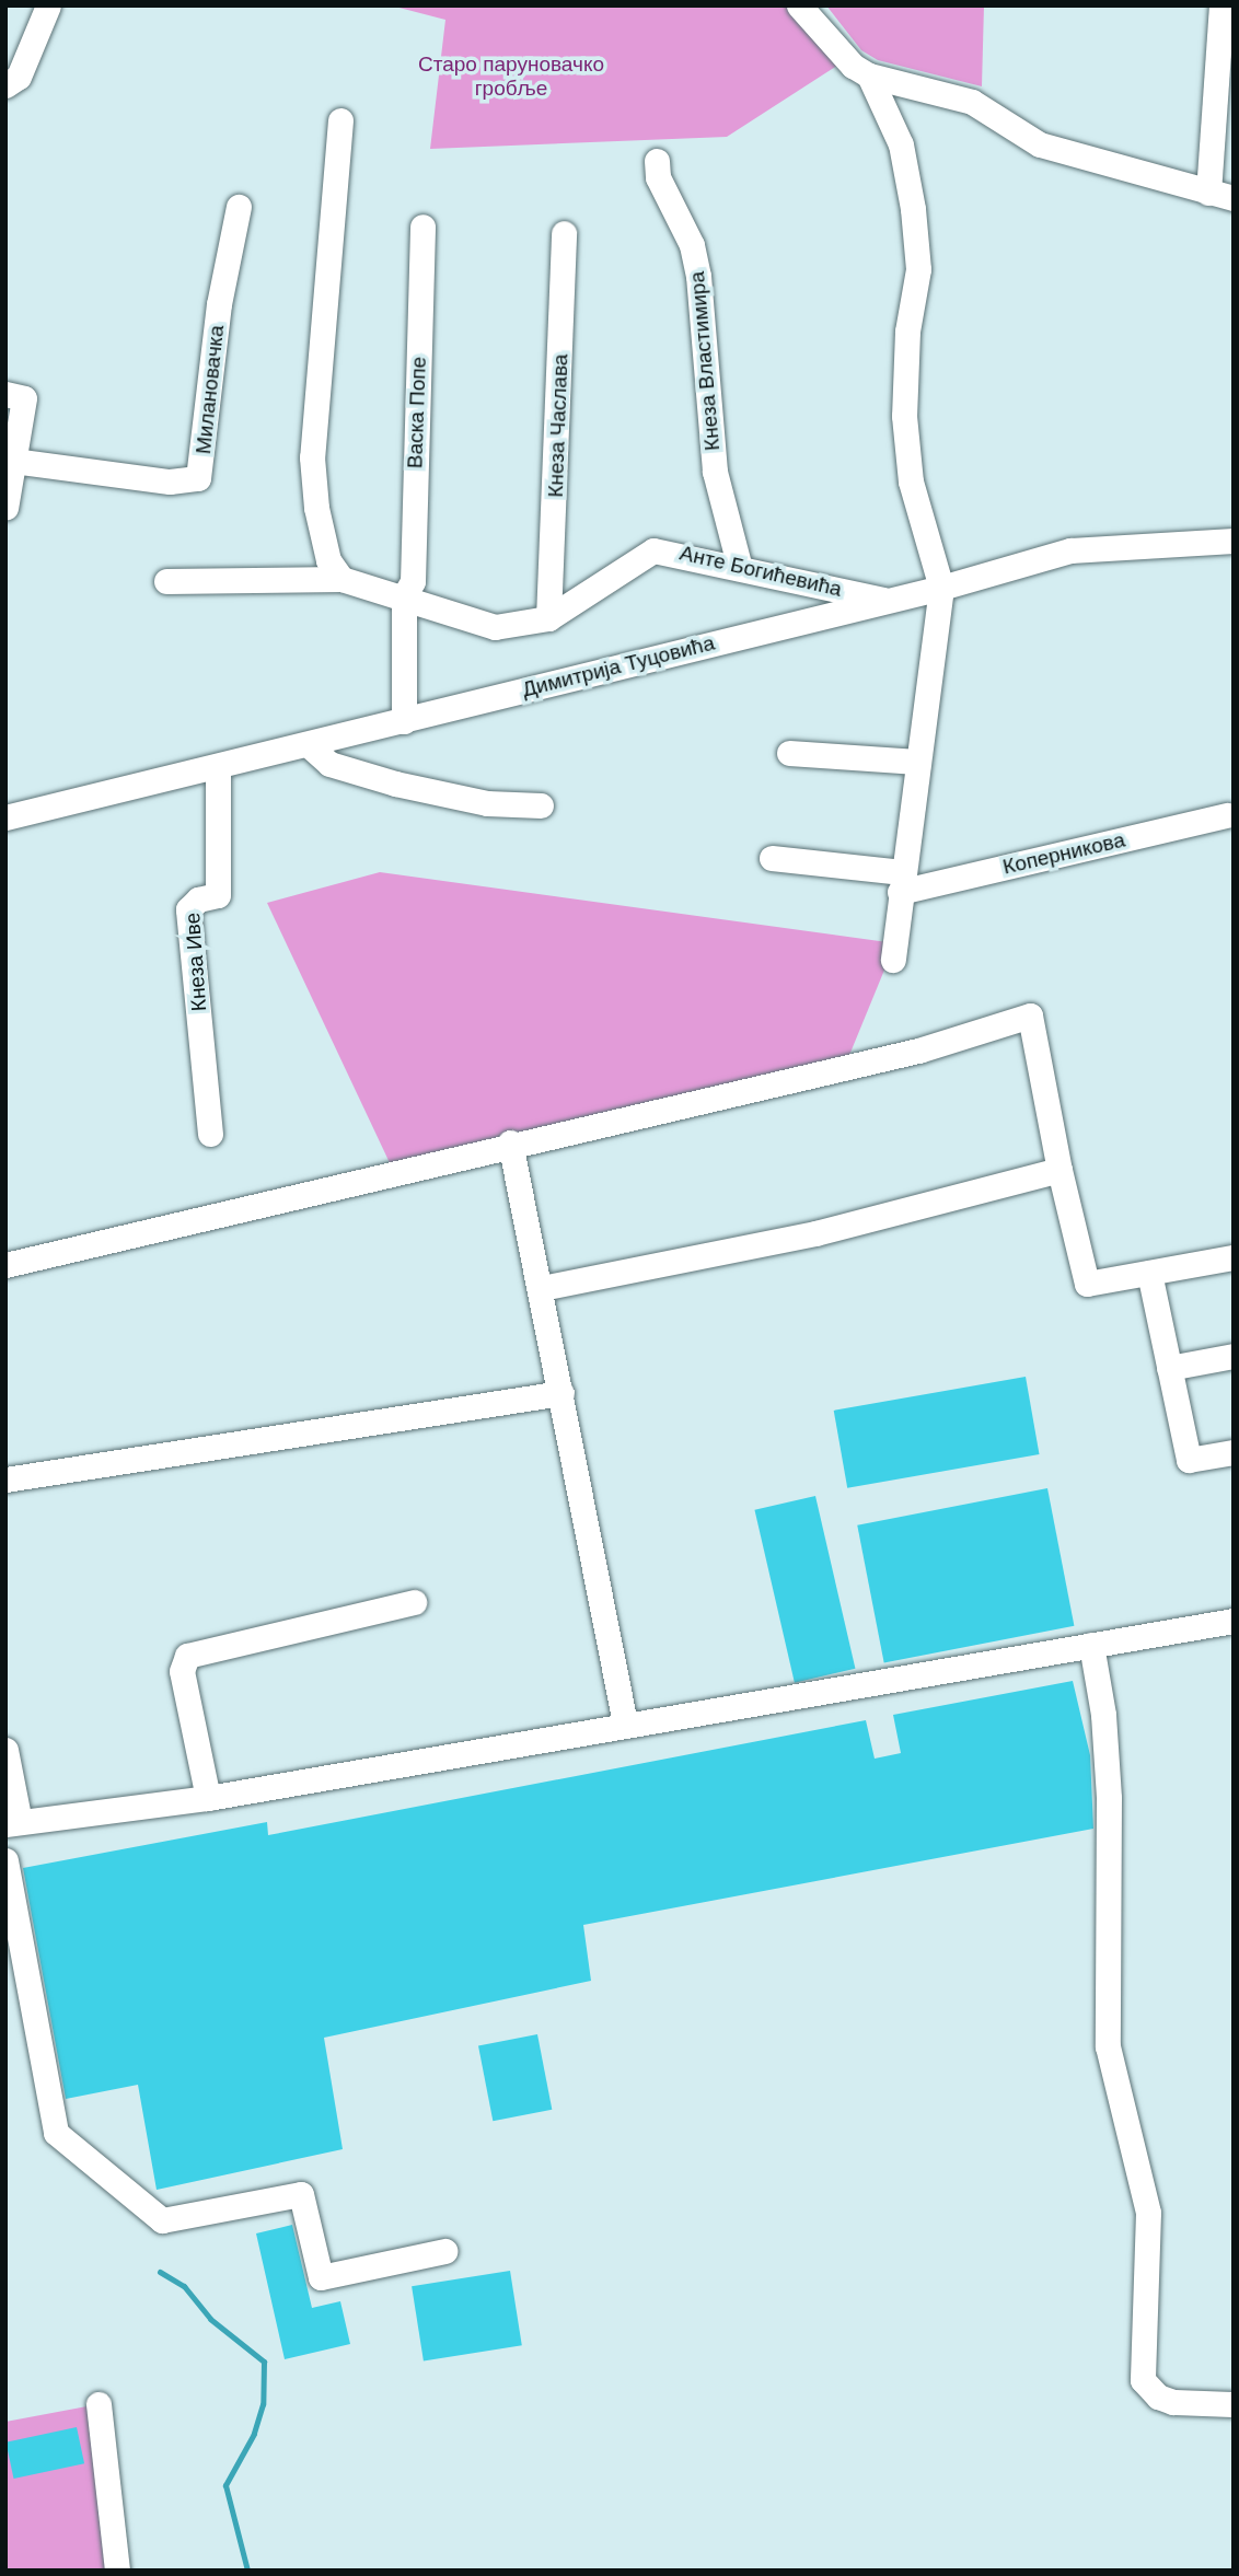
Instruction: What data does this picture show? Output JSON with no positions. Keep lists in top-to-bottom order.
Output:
{
  "streets": {
    "street": [
      "Кнеза Властимира",
      "Милановачка",
      "Васка Попе",
      "Кнеза Часлава",
      "Анте Богићевића",
      "Димитрија Туцовића",
      "Коперникова",
      "Кнеза Иве"
    ]
  },
  "crossings": [
    ["Кнеза Властимира", "Анте Богићевића"],
    ["Васка Попе", "Анте Богићевића"],
    ["Васка Попе", "Димитрија Туцовића"],
    ["Кнеза Часлава", "Анте Богићевића"],
    ["Анте Богићевића", "Димитрија Туцовића"],
    ["Димитрија Туцовића", "Кнеза Иве"]
  ],
  "parks": ["Старо паруновачко гробље"]
}
